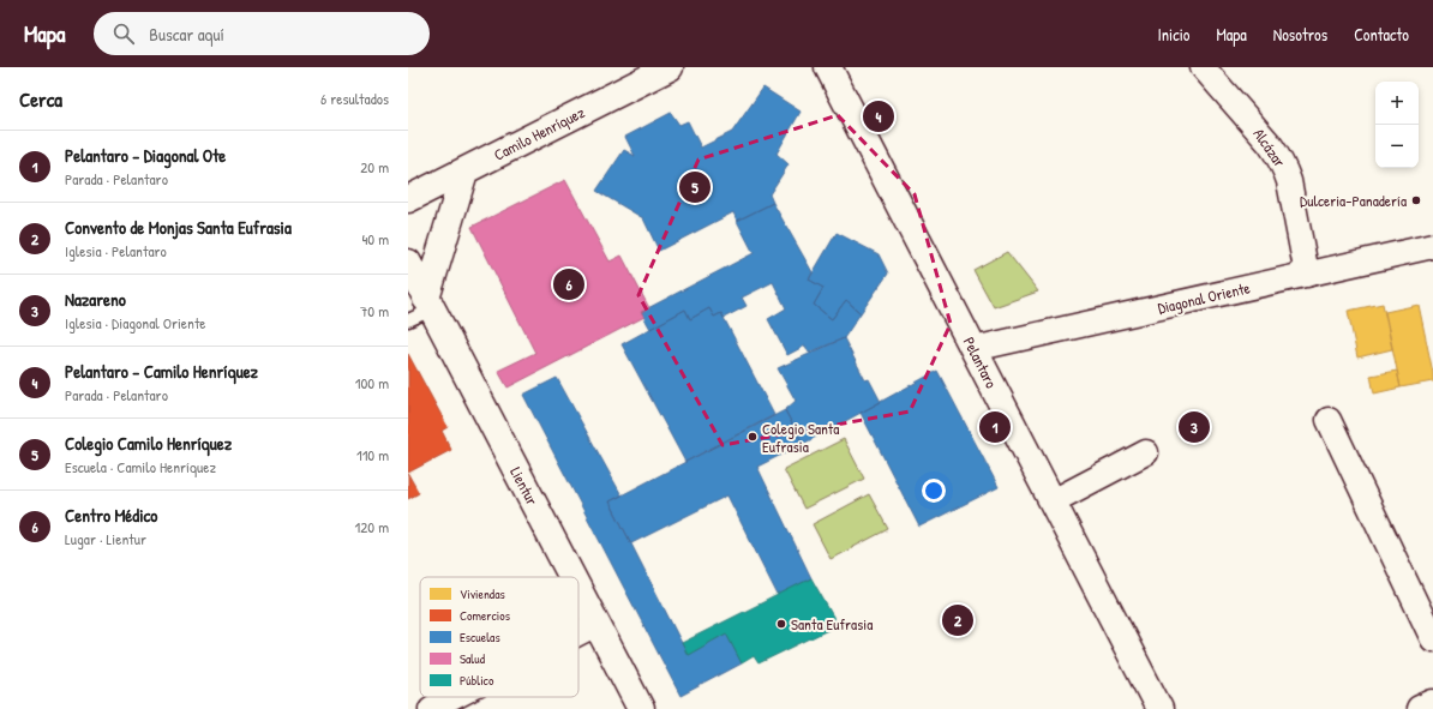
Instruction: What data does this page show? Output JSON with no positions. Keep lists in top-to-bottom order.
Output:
{
  "streets": {
    "main road": ["Camilo Henríquez", "Pelantaro", "Lientur"],
    "street": ["Alcázar", "Diagonal Oriente"]
  },
  "crossings": [
    ["Alcázar", "Diagonal Oriente"],
    ["Diagonal Oriente", "Pelantaro"]
  ],
  "places": ["Dulceria-Panadería", "Colegio Santa Eufrasia", "Santa Eufrasia"],
  "legend": [
    "Viviendas",
    "Comercios",
    "Escuelas",
    "Salud",
    "Público"
  ],
  "page": {
    "header": "Mapa",
    "search": "Buscar aquí",
    "nav": [
      "Inicio",
      "Mapa",
      "Nosotros",
      "Contacto"
    ],
    "heading": ["Cerca", "6 resultados"],
    "map_buttons": ["+", "−"],
    "pins": [
      "4",
      "5",
      "6",
      "1",
      "3",
      "2"
    ],
    "list": [
      {
        "mark": "1",
        "name": "Pelantaro - Diagonal Ote",
        "note": "Parada · Pelantaro",
        "value": "20 m"
      },
      {
        "mark": "2",
        "name": "Convento de Monjas Santa Eufrasia",
        "note": "Iglesia · Pelantaro",
        "value": "40 m"
      },
      {
        "mark": "3",
        "name": "Nazareno",
        "note": "Iglesia · Diagonal Oriente",
        "value": "70 m"
      },
      {
        "mark": "4",
        "name": "Pelantaro - Camilo Henríquez",
        "note": "Parada · Pelantaro",
        "value": "100 m"
      },
      {
        "mark": "5",
        "name": "Colegio Camilo Henríquez",
        "note": "Escuela · Camilo Henríquez",
        "value": "110 m"
      },
      {
        "mark": "6",
        "name": "Centro Médico",
        "note": "Lugar · Lientur",
        "value": "120 m"
      }
    ]
  }
}
